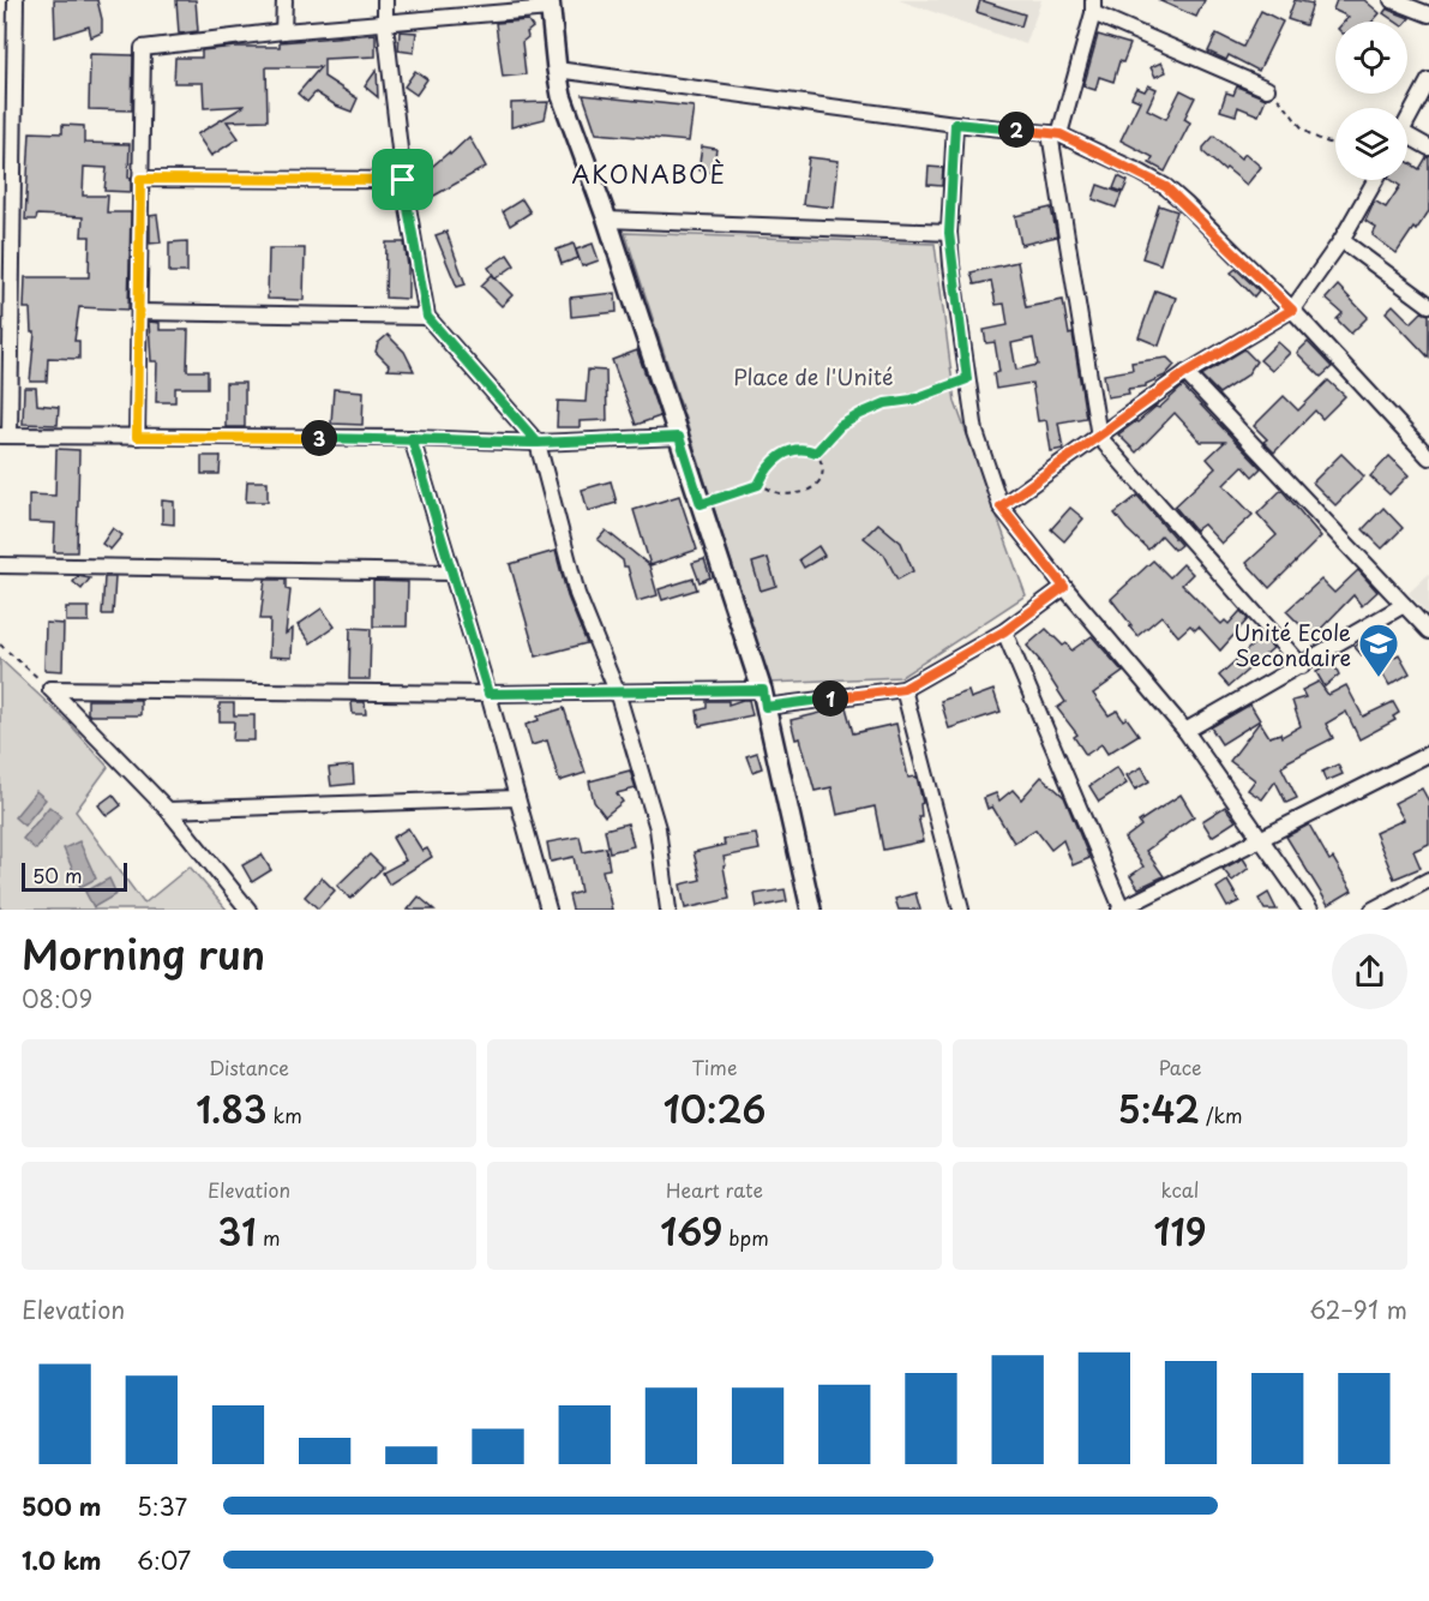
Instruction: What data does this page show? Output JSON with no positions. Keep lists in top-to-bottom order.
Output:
{
  "districts": ["AKONABOÈ"],
  "parks": ["Place de l'Unité"],
  "places": {
    "school or university": ["Unité Ecole Secondaire"]
  },
  "scale_bar": "50 m",
  "page": {
    "pins": ["2", "3", "1"],
    "scale": "50 m",
    "heading": ["Morning run", "08:09"],
    "stats": [
      ["Distance", "1.83 km"],
      ["Time", "10:26"],
      ["Pace", "5:42 /km"],
      ["Elevation", "31 m"],
      ["Heart rate", "169 bpm"],
      ["kcal", "119"]
    ],
    "chart": ["Elevation", "62–91 m"],
    "list": [
      {
        "name": "500 m",
        "note": "5:37"
      },
      {
        "name": "1.0 km",
        "note": "6:07"
      }
    ]
  }
}
